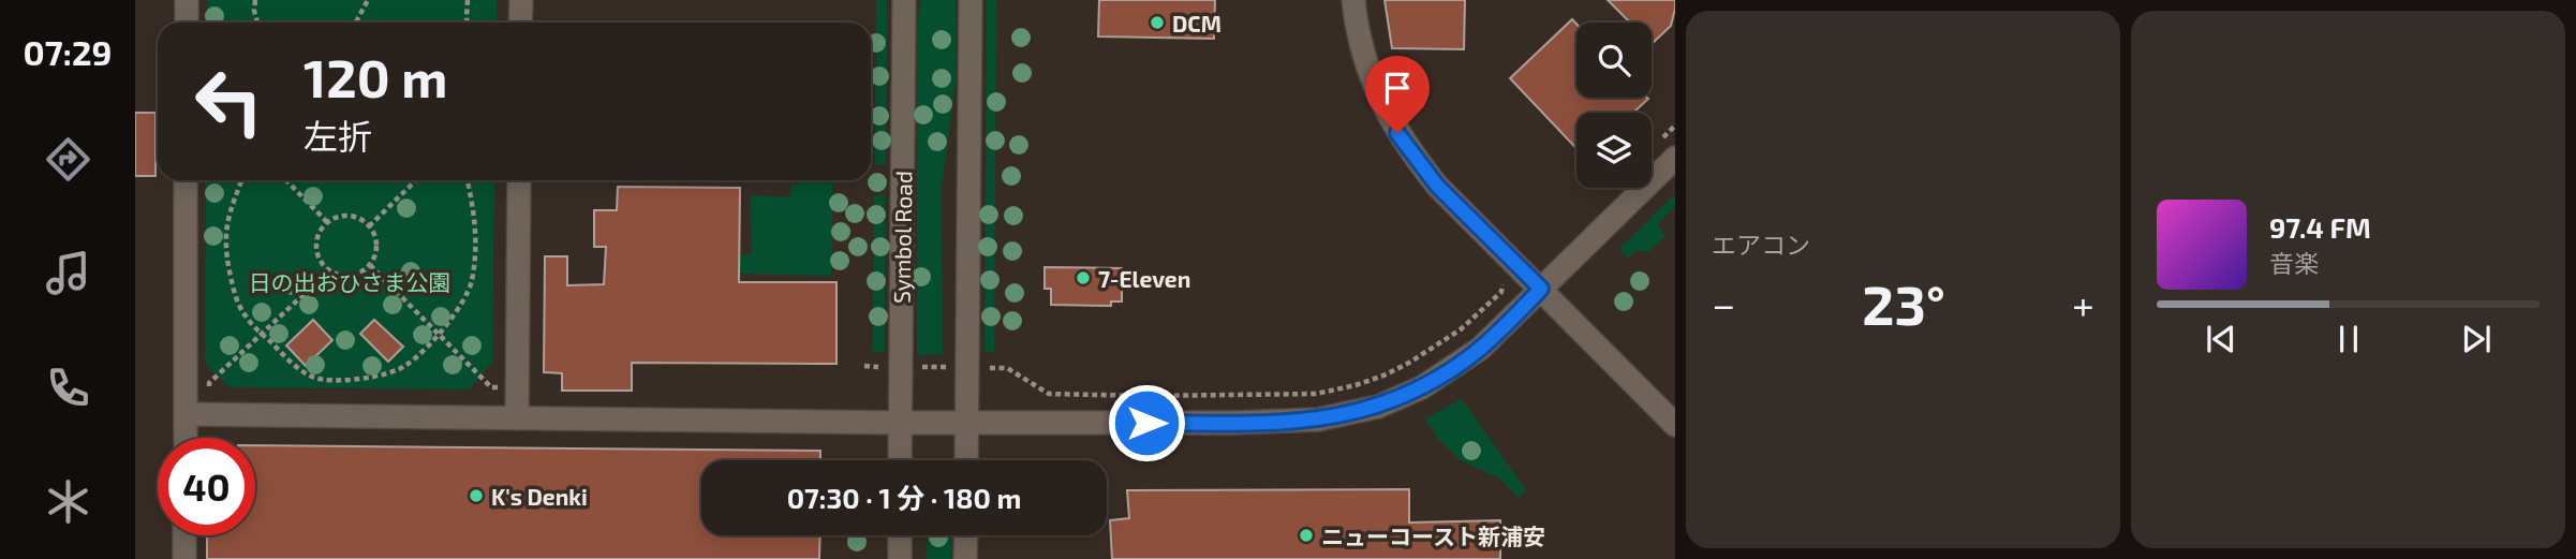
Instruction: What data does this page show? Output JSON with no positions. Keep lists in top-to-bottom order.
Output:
{
  "streets": {
    "street": ["Symbol Road"]
  },
  "parks": ["日の出おひさま公園"],
  "places": [
    "DCM",
    "7-Eleven",
    "K's Denki",
    "ニューコースト新浦安"
  ],
  "page": {
    "tabs": "07:29",
    "tile": "エアコン",
    "turn": ["120 m", "左折"],
    "song": ["97.4 FM", "音楽"],
    "heat": ["−", "23°", "+"],
    "limit": "40",
    "trip": "07:30 · 1 分 · 180 m"
  }
}
